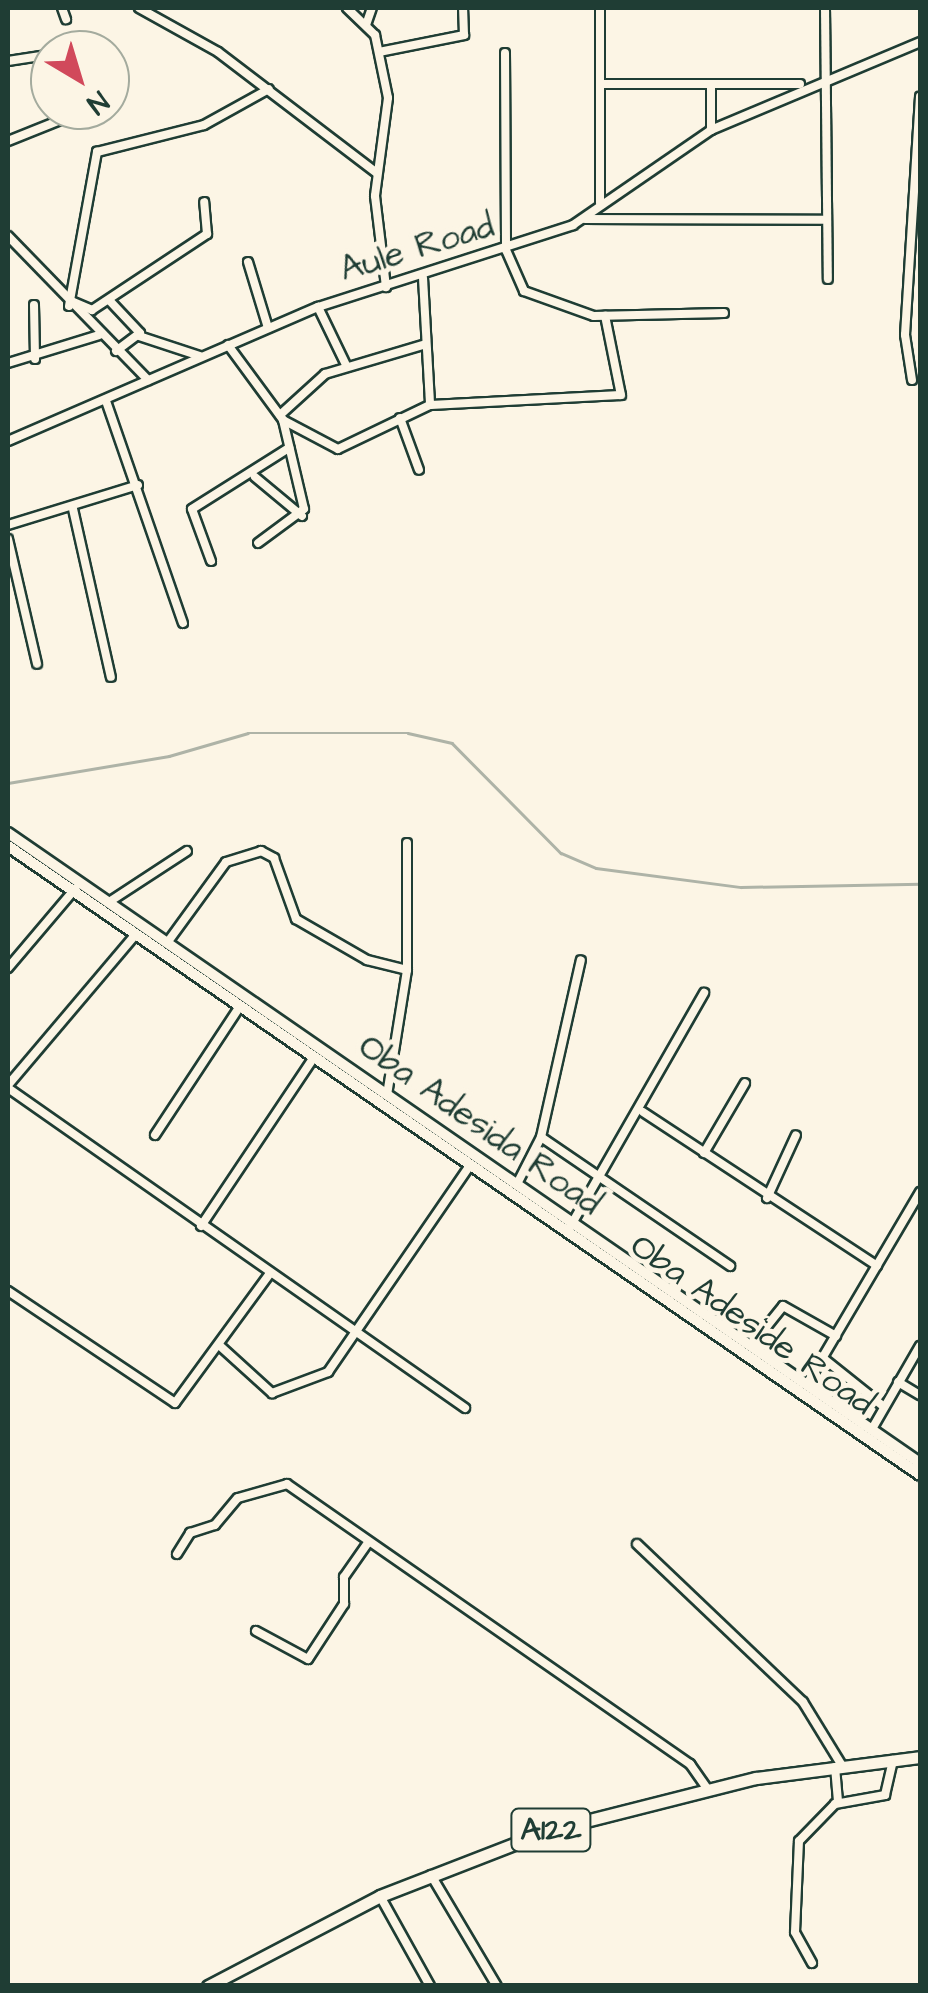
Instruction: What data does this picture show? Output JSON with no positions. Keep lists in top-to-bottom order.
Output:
{
  "streets": {
    "highway": ["A122"],
    "main road": ["Oba Adesida Road", "Oba Adeside Road"],
    "street": ["Aule Road"]
  },
  "crossings": [
    ["Oba Adesida Road", "Oba Adeside Road"]
  ],
  "north": "bottom right"
}
